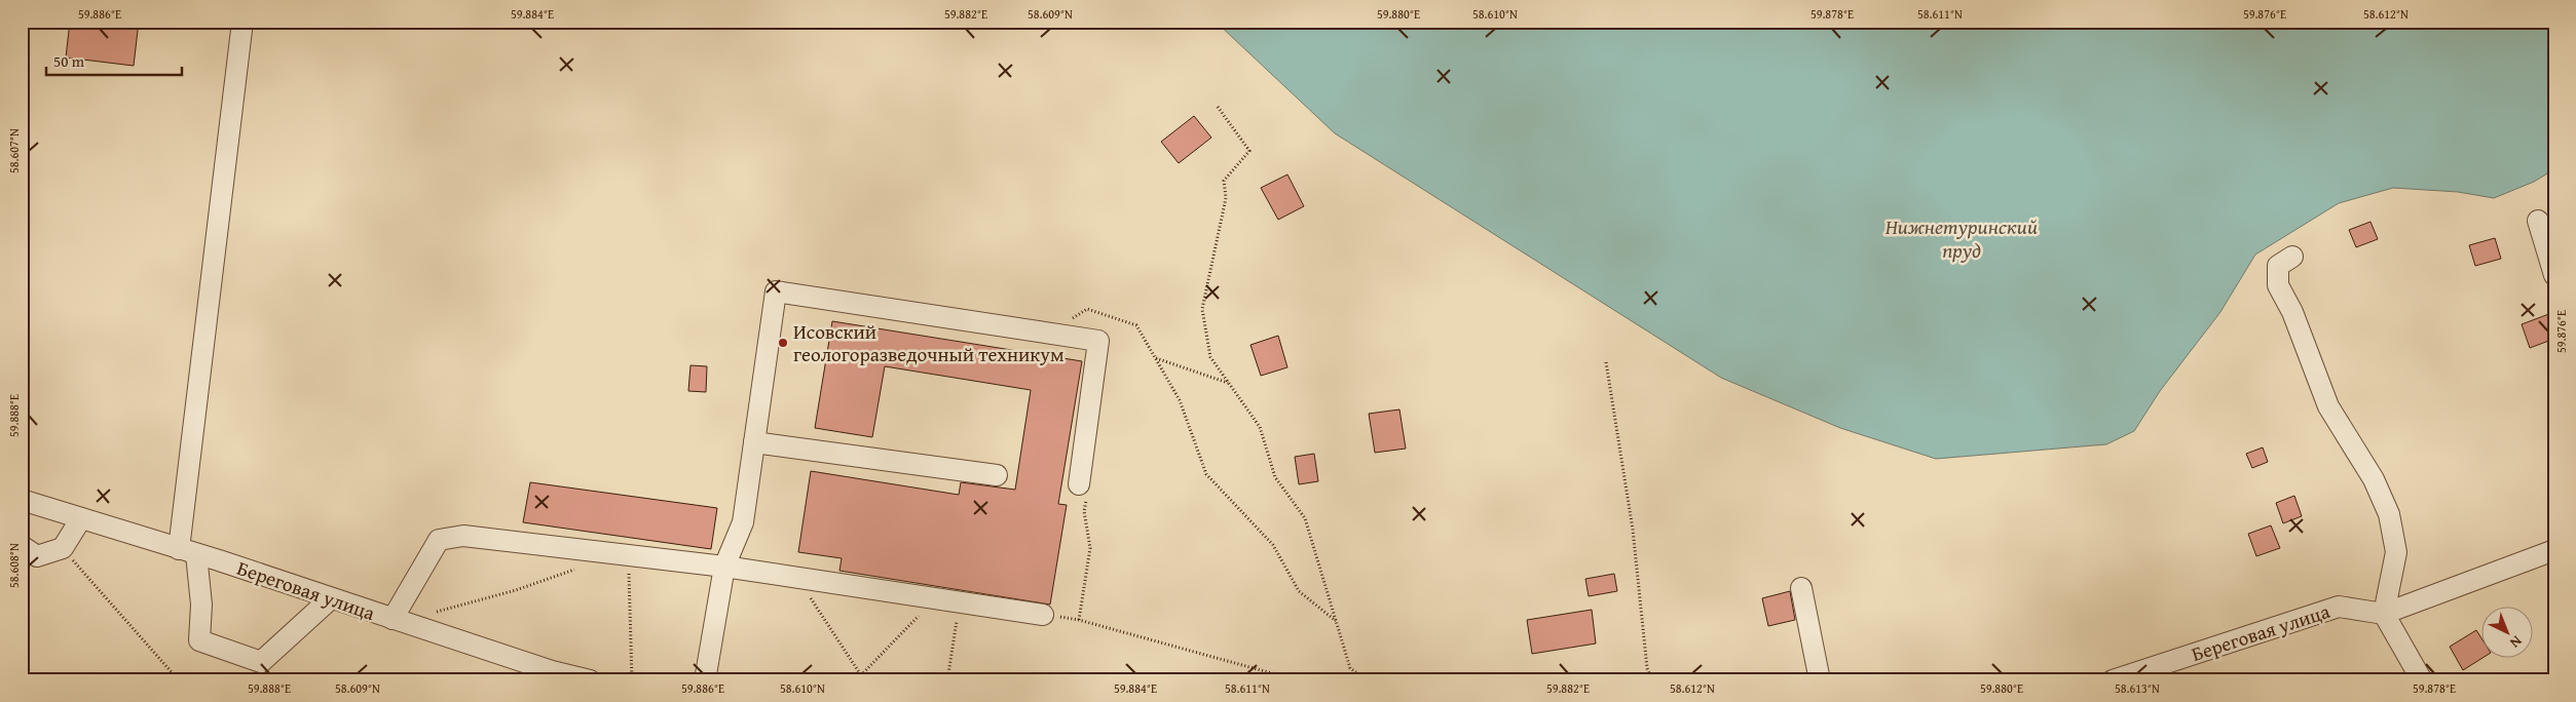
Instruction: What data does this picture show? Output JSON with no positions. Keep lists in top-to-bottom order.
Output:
{
  "streets": {
    "street": ["Береговая улица"]
  },
  "water": ["Нижнетуринский пруд"],
  "places": ["Исовский геологоразведочный техникум"],
  "scale_bar": "50 m",
  "north": "bottom right",
  "coordinates": [
    "59.886°E",
    "59.884°E",
    "59.882°E",
    "58.609°N",
    "59.880°E",
    "58.610°N",
    "59.878°E",
    "58.611°N",
    "59.876°E",
    "58.612°N",
    "58.607°N",
    "59.888°E",
    "58.608°N",
    "58.613°N"
  ]
}
